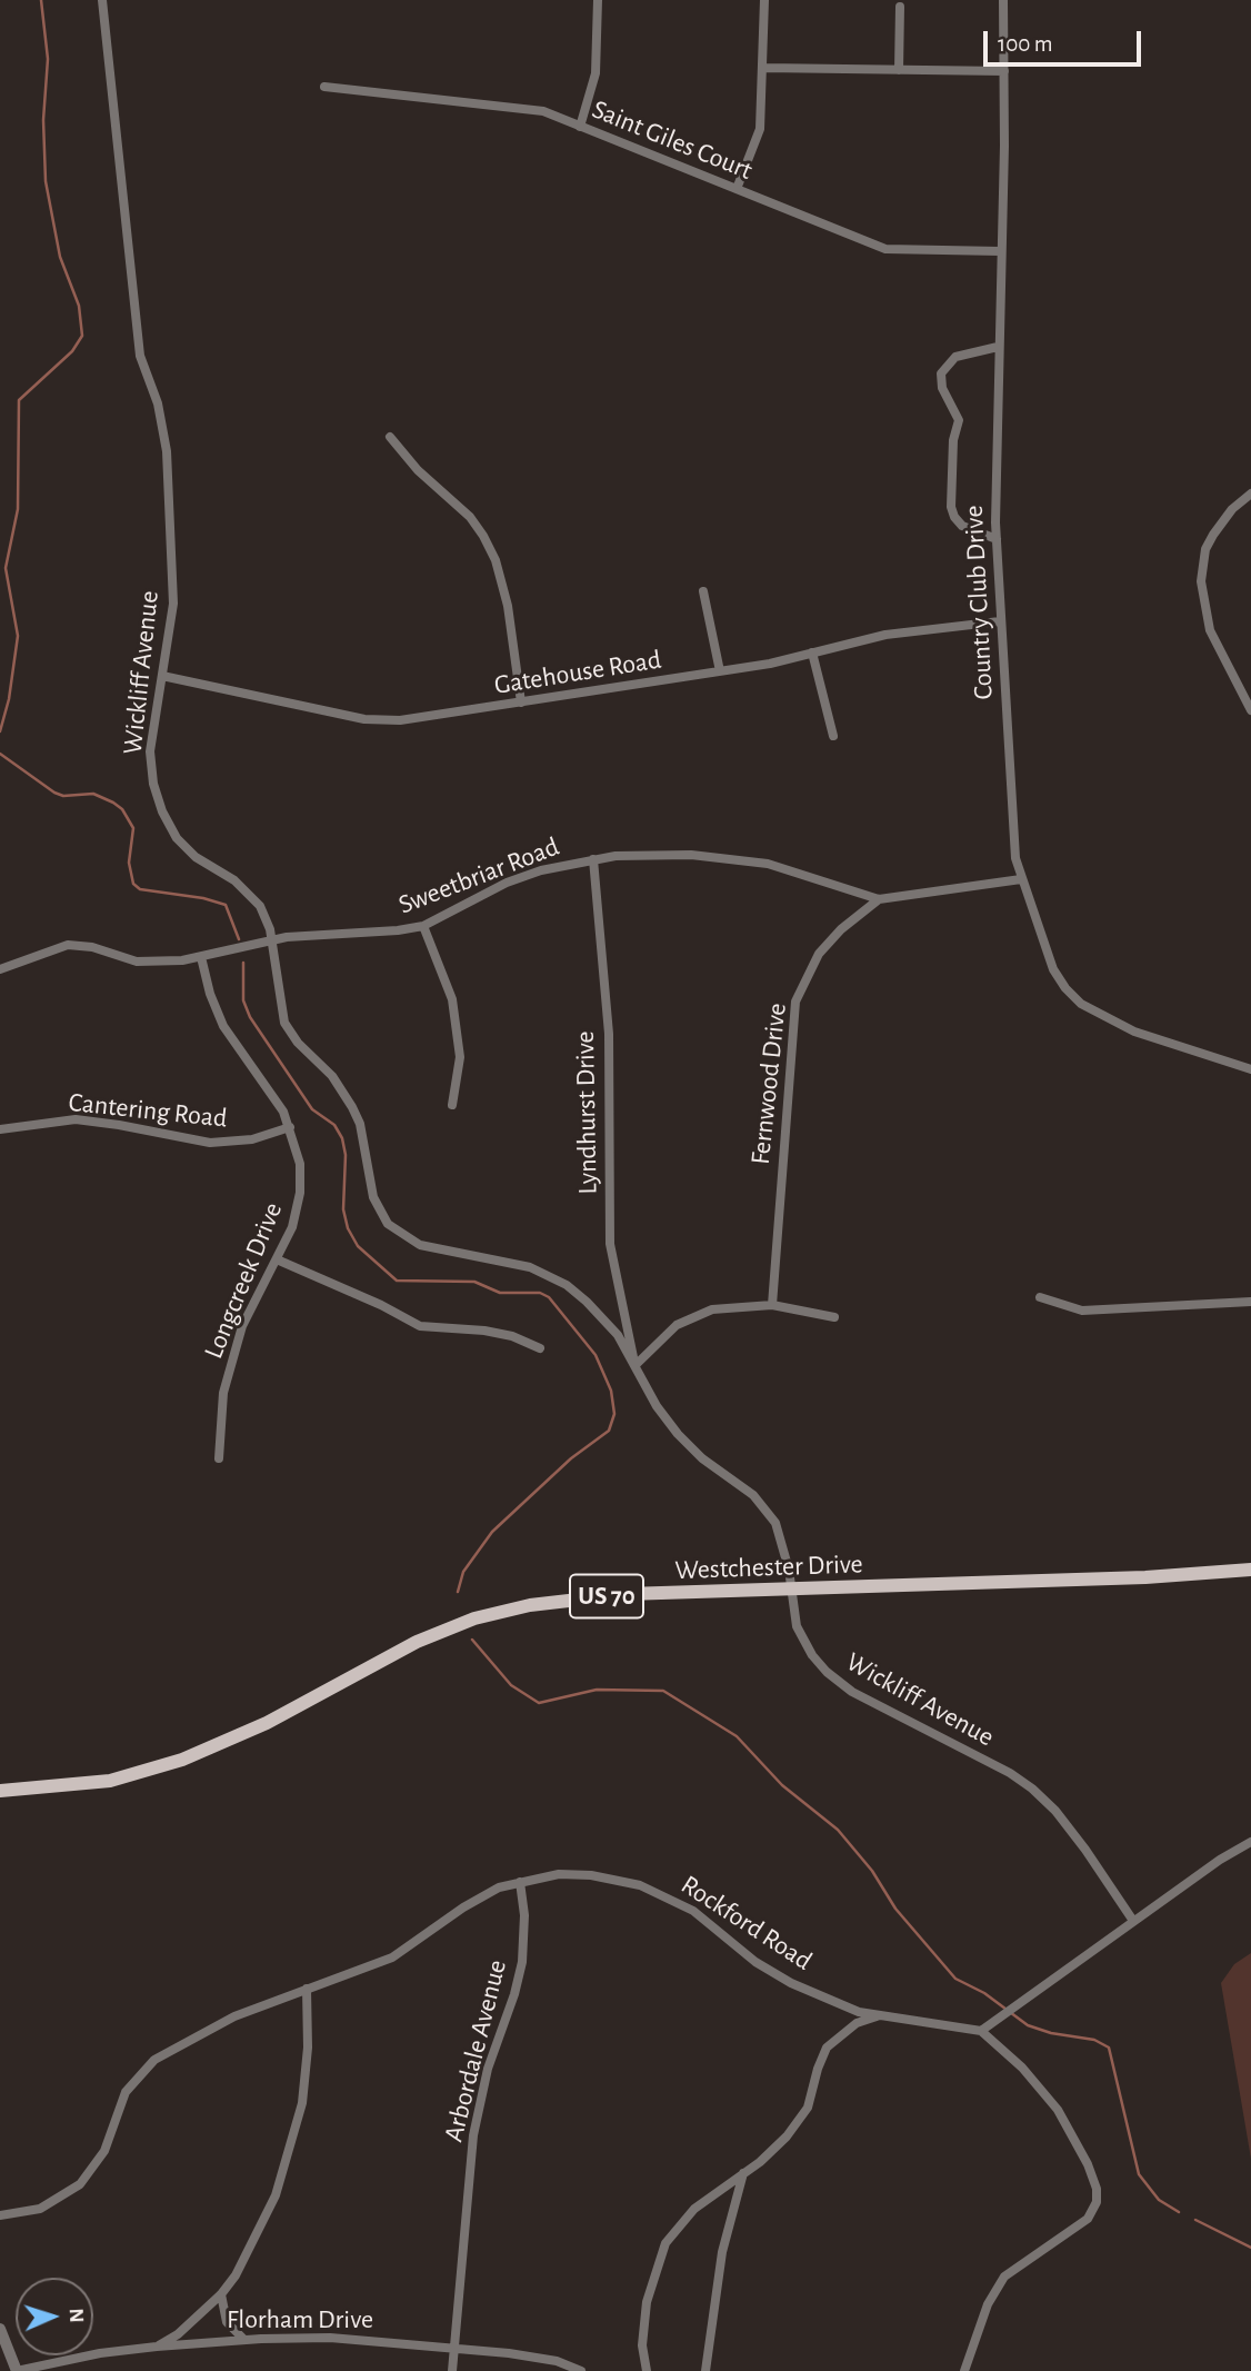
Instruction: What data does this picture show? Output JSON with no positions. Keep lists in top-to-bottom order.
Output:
{
  "streets": {
    "main road": ["Westchester Drive", "US 70"],
    "street": [
      "Saint Giles Court",
      "Country Club Drive",
      "Wickliff Avenue",
      "Gatehouse Road",
      "Sweetbriar Road",
      "Fernwood Drive",
      "Cantering Road",
      "Lyndhurst Drive",
      "Longcreek Drive",
      "Rockford Road",
      "Arbordale Avenue",
      "Florham Drive"
    ]
  },
  "crossings": [
    ["Saint Giles Court", "Country Club Drive"],
    ["Country Club Drive", "Gatehouse Road"],
    ["Country Club Drive", "Sweetbriar Road"],
    ["Wickliff Avenue", "Gatehouse Road"],
    ["Wickliff Avenue", "Sweetbriar Road"],
    ["Wickliff Avenue", "Lyndhurst Drive"],
    ["Wickliff Avenue", "Westchester Drive"],
    ["Sweetbriar Road", "Fernwood Drive"],
    ["Sweetbriar Road", "Lyndhurst Drive"],
    ["Sweetbriar Road", "Longcreek Drive"],
    ["Cantering Road", "Longcreek Drive"],
    ["Rockford Road", "Arbordale Avenue"],
    ["Arbordale Avenue", "Florham Drive"]
  ],
  "scale_bar": "100 m",
  "north": "right"
}
